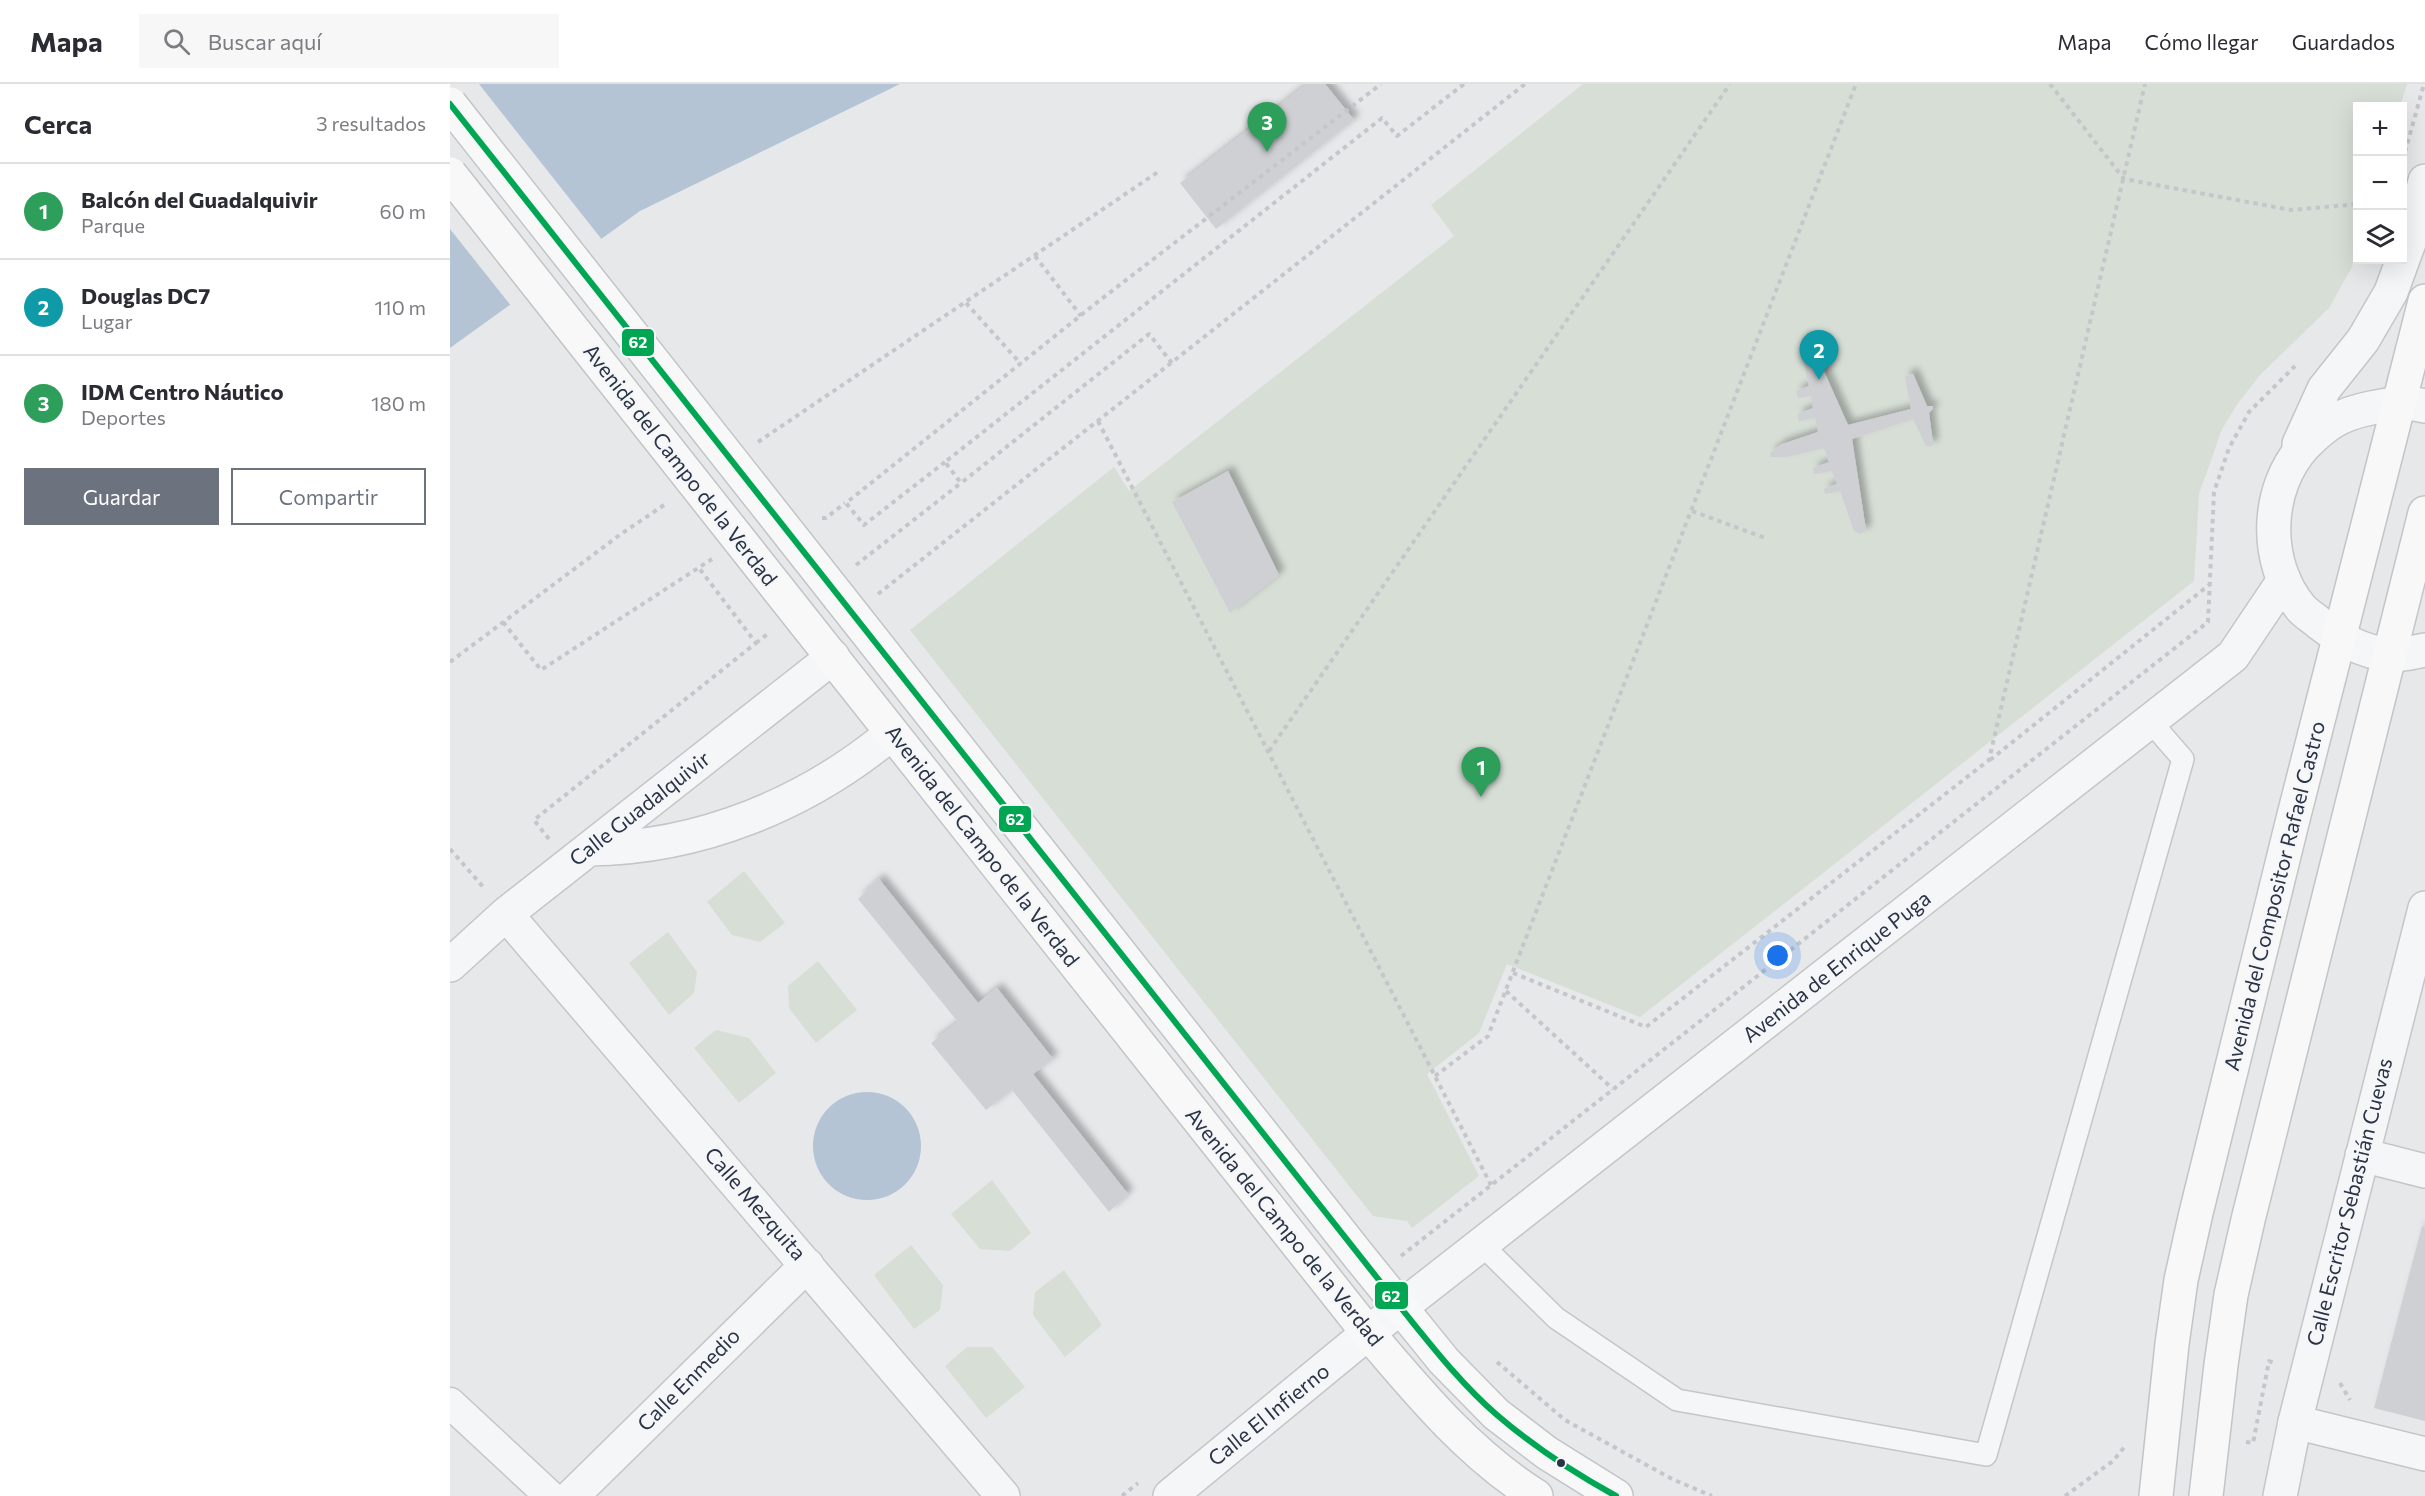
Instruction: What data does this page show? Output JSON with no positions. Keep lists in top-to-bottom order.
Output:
{
  "streets": {
    "main road": ["Avenida del Campo de la Verdad", "Avenida del Compositor Rafael Castro"],
    "street": [
      "Calle Guadalquivir",
      "Avenida de Enrique Puga",
      "Calle Escritor Sebastián Cuevas",
      "Calle Mezquita",
      "Calle Enmedio",
      "Calle El Infierno"
    ]
  },
  "crossings": [
    ["Avenida del Campo de la Verdad", "Calle Guadalquivir"],
    ["Avenida del Campo de la Verdad", "Avenida de Enrique Puga"],
    ["Avenida del Campo de la Verdad", "Calle El Infierno"],
    ["Calle Guadalquivir", "Calle Mezquita"],
    ["Avenida de Enrique Puga", "Calle El Infierno"],
    ["Calle Mezquita", "Calle Enmedio"]
  ],
  "lines": ["transit line 62"],
  "page": {
    "header": "Mapa",
    "search": "Buscar aquí",
    "nav": ["Mapa", "Cómo llegar", "Guardados"],
    "heading": ["Cerca", "3 resultados"],
    "map_buttons": ["+", "−"],
    "pins": ["3", "2", "1"],
    "list": [
      {
        "mark": "1",
        "name": "Balcón del Guadalquivir",
        "note": "Parque",
        "value": "60 m"
      },
      {
        "mark": "2",
        "name": "Douglas DC7",
        "note": "Lugar",
        "value": "110 m"
      },
      {
        "mark": "3",
        "name": "IDM Centro Náutico",
        "note": "Deportes",
        "value": "180 m"
      }
    ],
    "buttons": ["Guardar", "Compartir"]
  }
}
